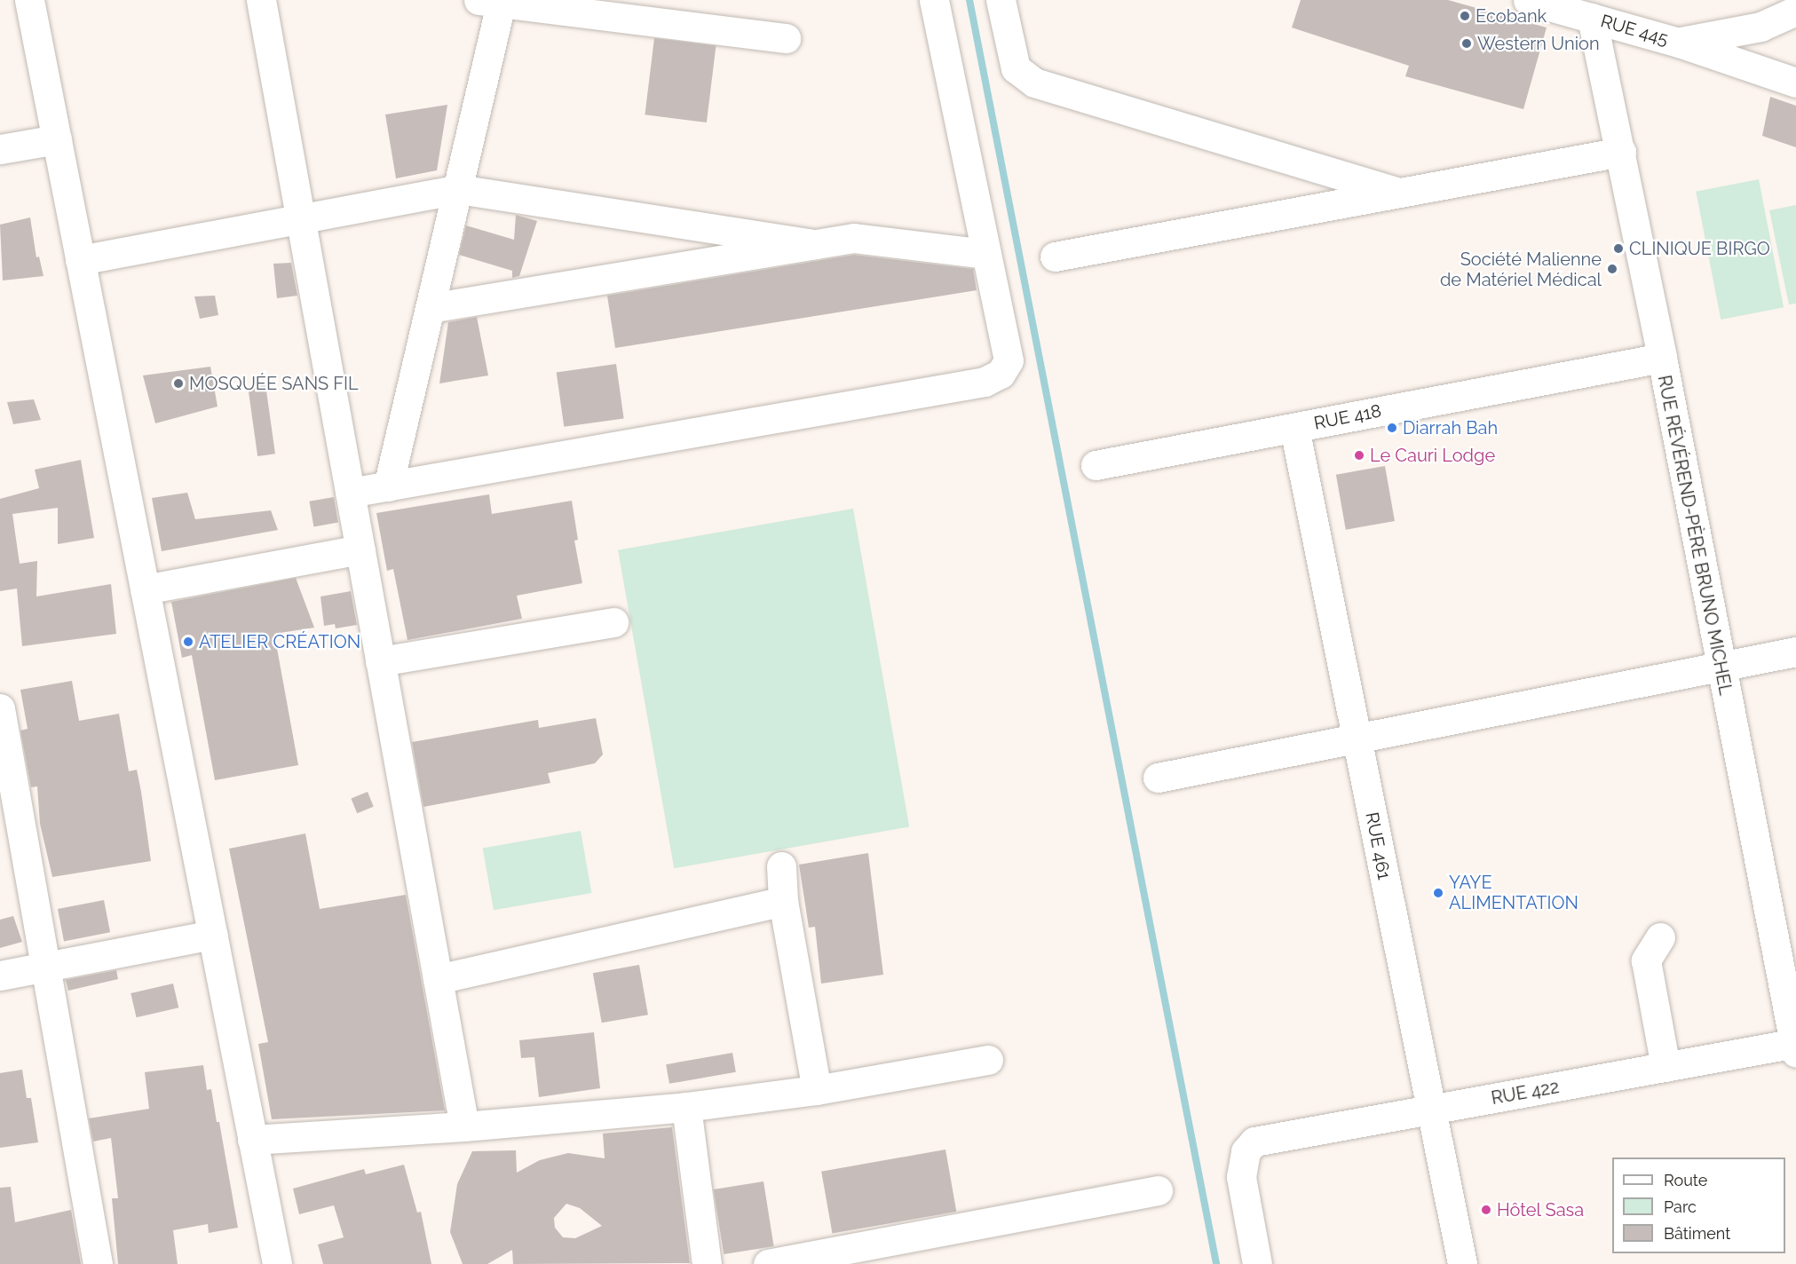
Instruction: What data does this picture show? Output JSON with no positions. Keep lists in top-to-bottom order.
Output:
{
  "streets": {
    "street": [
      "RUE 445",
      "RUE 418",
      "RUE RÉVÉREND-PÈRE BRUNO MICHEL",
      "RUE 461",
      "RUE 422"
    ]
  },
  "crossings": [
    ["RUE 445", "RUE RÉVÉREND-PÈRE BRUNO MICHEL"],
    ["RUE 418", "RUE RÉVÉREND-PÈRE BRUNO MICHEL"],
    ["RUE 418", "RUE 461"],
    ["RUE RÉVÉREND-PÈRE BRUNO MICHEL", "RUE 422"],
    ["RUE 461", "RUE 422"]
  ],
  "places": [
    "Ecobank",
    "Western Union",
    "CLINIQUE BIRGO",
    "Société Malienne de Matériel Médical",
    "MOSQUÉE SANS FIL",
    "Diarrah Bah",
    "Le Cauri Lodge",
    "ATELIER CRÉATION",
    "YAYE ALIMENTATION",
    "Hôtel Sasa"
  ],
  "legend": ["Route", "Parc", "Bâtiment"]
}
